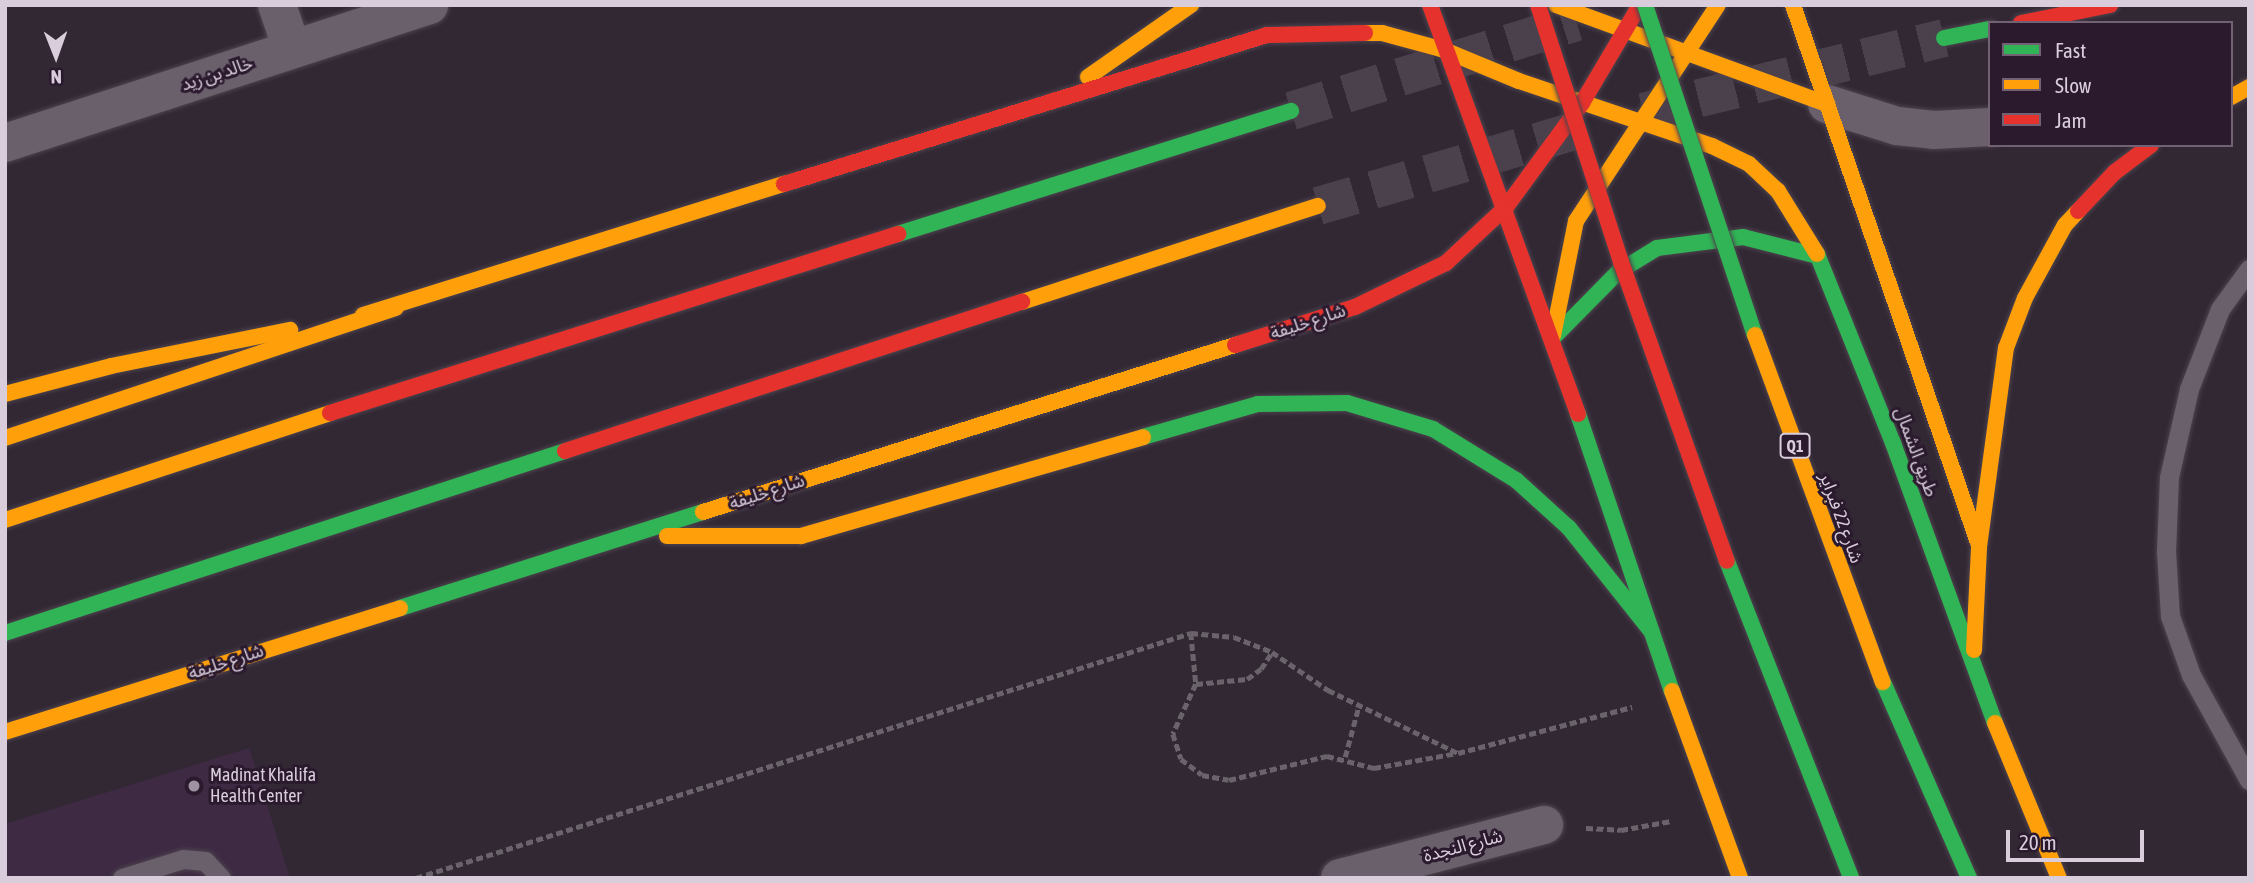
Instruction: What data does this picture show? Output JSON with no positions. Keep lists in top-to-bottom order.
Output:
{
  "streets": {
    "main road": [
      "شارع خليفة",
      "Q1",
      "طريق الشمال",
      "شارع 22 فبراير"
    ],
    "street": ["خالد بن زيد", "شارع النجدة"]
  },
  "places": ["Madinat Khalifa Health Center"],
  "legend": ["Fast", "Slow", "Jam"],
  "scale_bar": "20 m",
  "north": "bottom"
}
